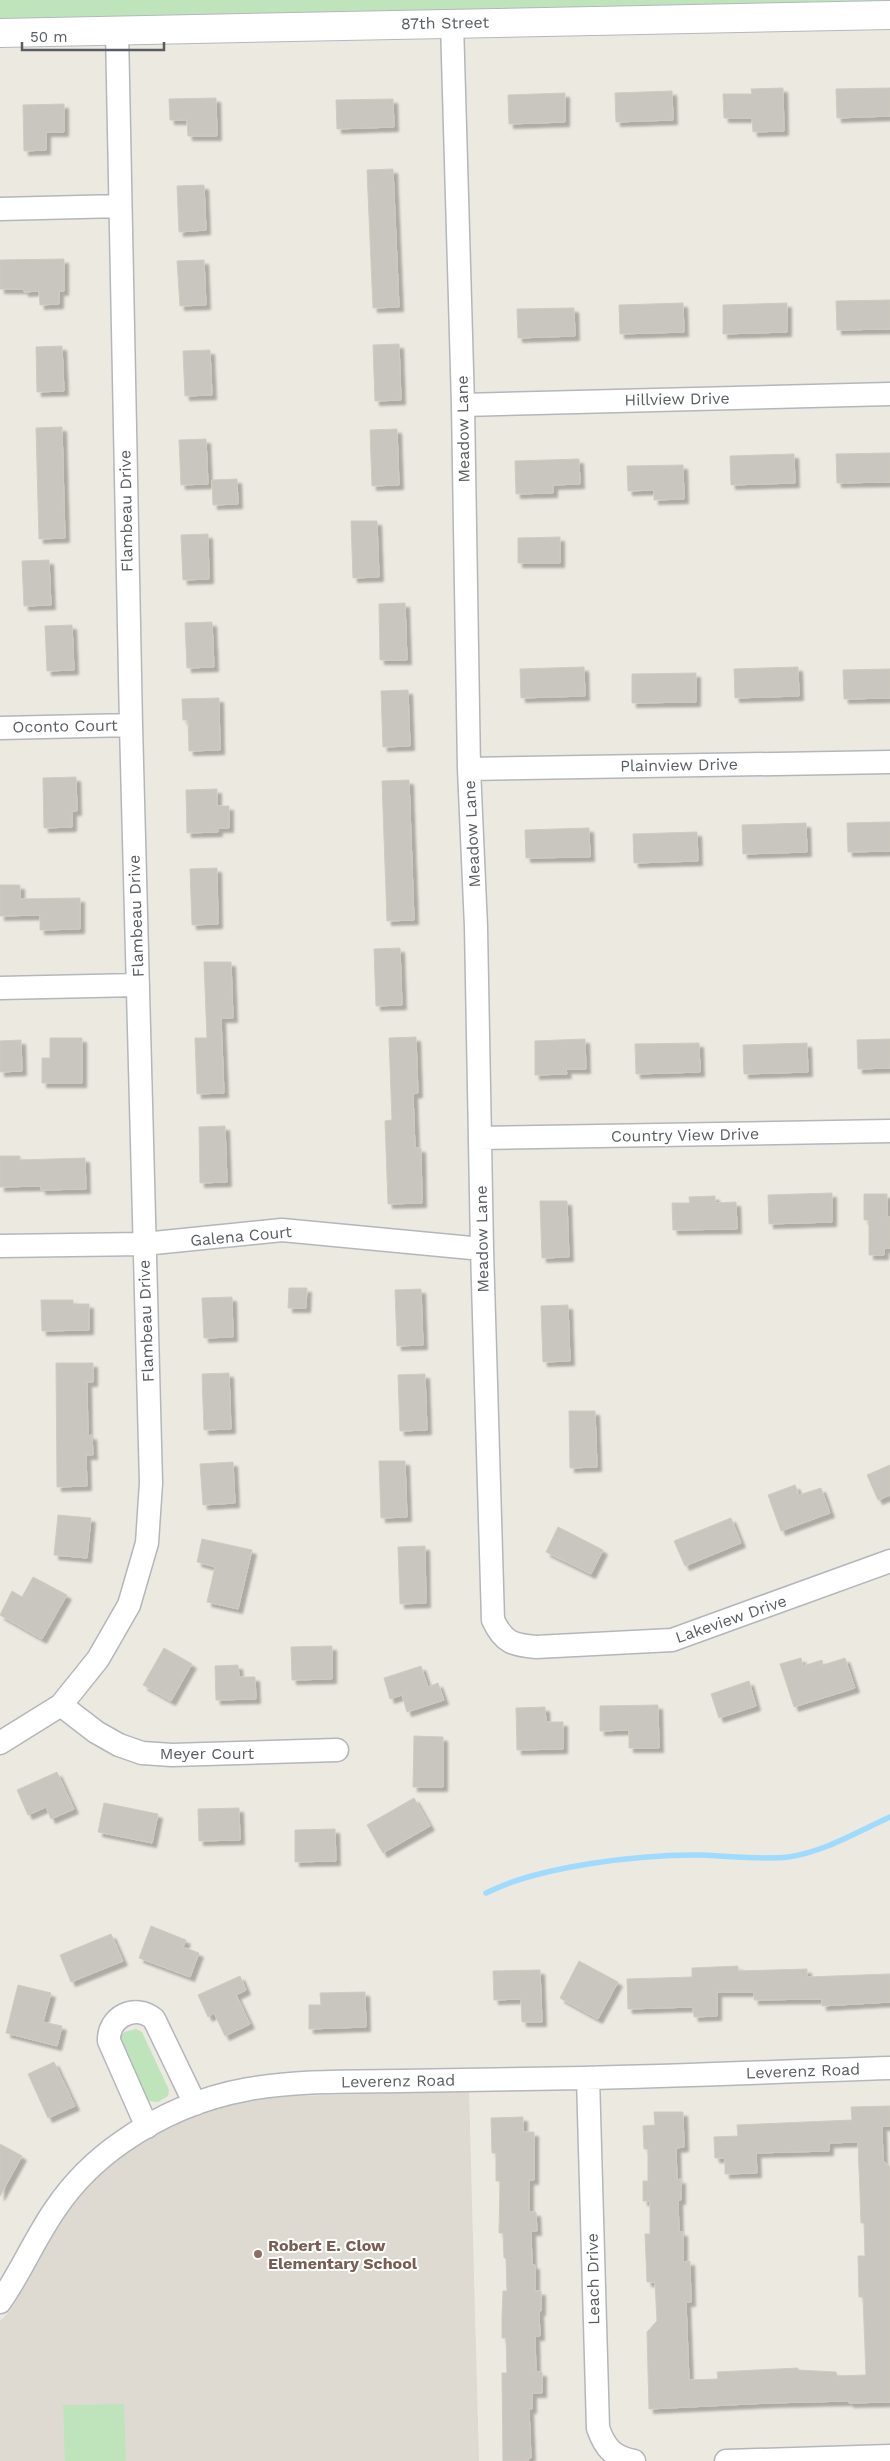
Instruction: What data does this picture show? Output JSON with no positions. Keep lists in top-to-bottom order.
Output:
{
  "streets": {
    "street": [
      "87th Street",
      "Hillview Drive",
      "Meadow Lane",
      "Flambeau Drive",
      "Oconto Court",
      "Plainview Drive",
      "Country View Drive",
      "Galena Court",
      "Lakeview Drive",
      "Meyer Court",
      "Leverenz Road",
      "Leach Drive"
    ]
  },
  "crossings": [
    ["87th Street", "Meadow Lane"],
    ["87th Street", "Flambeau Drive"],
    ["Hillview Drive", "Meadow Lane"],
    ["Meadow Lane", "Plainview Drive"],
    ["Meadow Lane", "Country View Drive"],
    ["Meadow Lane", "Galena Court"],
    ["Meadow Lane", "Lakeview Drive"],
    ["Flambeau Drive", "Oconto Court"],
    ["Flambeau Drive", "Galena Court"],
    ["Flambeau Drive", "Meyer Court"],
    ["Leverenz Road", "Leach Drive"]
  ],
  "places": ["Robert E. Clow Elementary School"],
  "scale_bar": "50 m"
}
